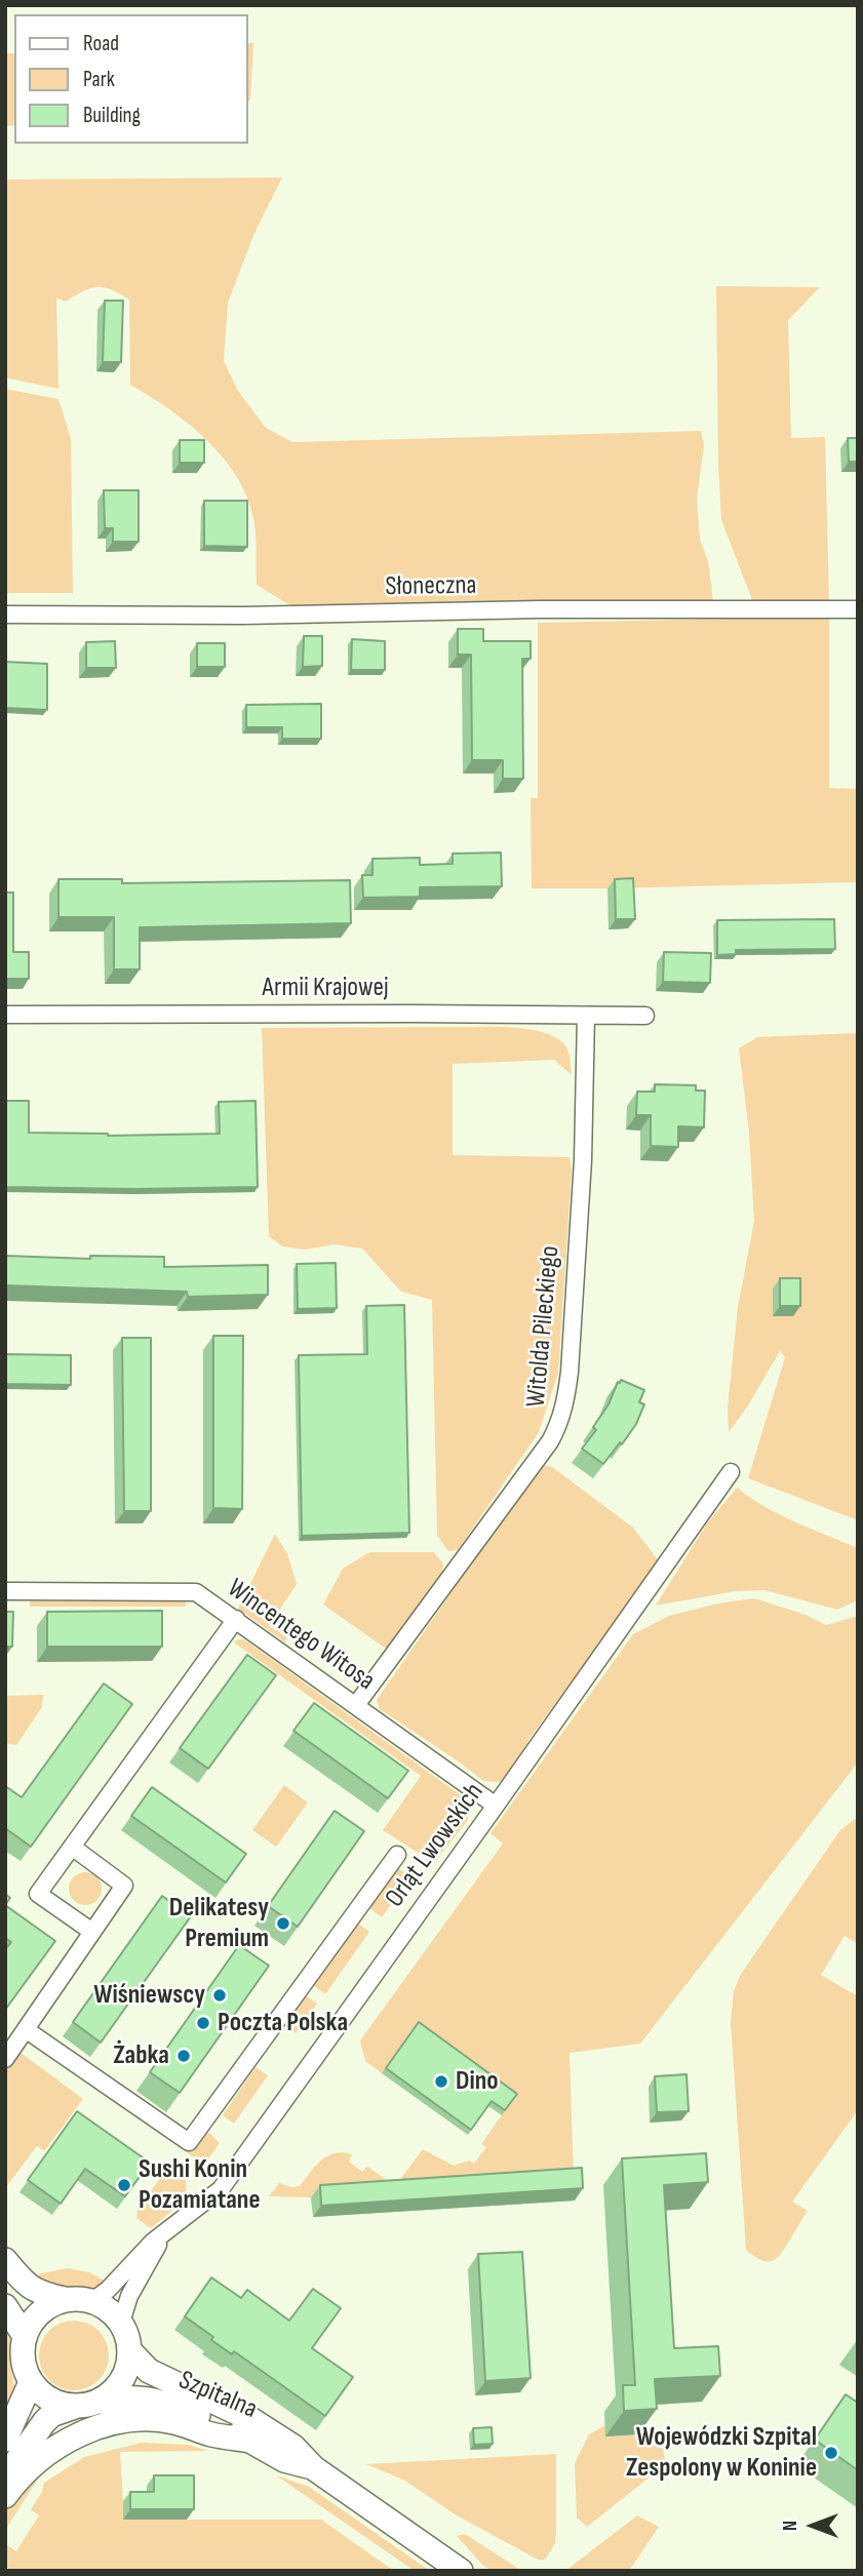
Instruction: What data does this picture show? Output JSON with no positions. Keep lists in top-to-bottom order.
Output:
{
  "streets": {
    "street": [
      "Słoneczna",
      "Armii Krajowej",
      "Witolda Pileckiego",
      "Wincentego Witosa",
      "Orląt Lwowskich",
      "Szpitalna"
    ]
  },
  "crossings": [
    ["Armii Krajowej", "Witolda Pileckiego"],
    ["Witolda Pileckiego", "Wincentego Witosa"],
    ["Wincentego Witosa", "Orląt Lwowskich"],
    ["Orląt Lwowskich", "Szpitalna"]
  ],
  "places": [
    "Delikatesy Premium",
    "Wiśniewscy",
    "Poczta Polska",
    "Żabka",
    "Dino",
    "Sushi Konin Pozamiatane",
    "Wojewódzki Szpital Zespolony w Koninie"
  ],
  "legend": ["Road", "Park", "Building"],
  "north": "left"
}
